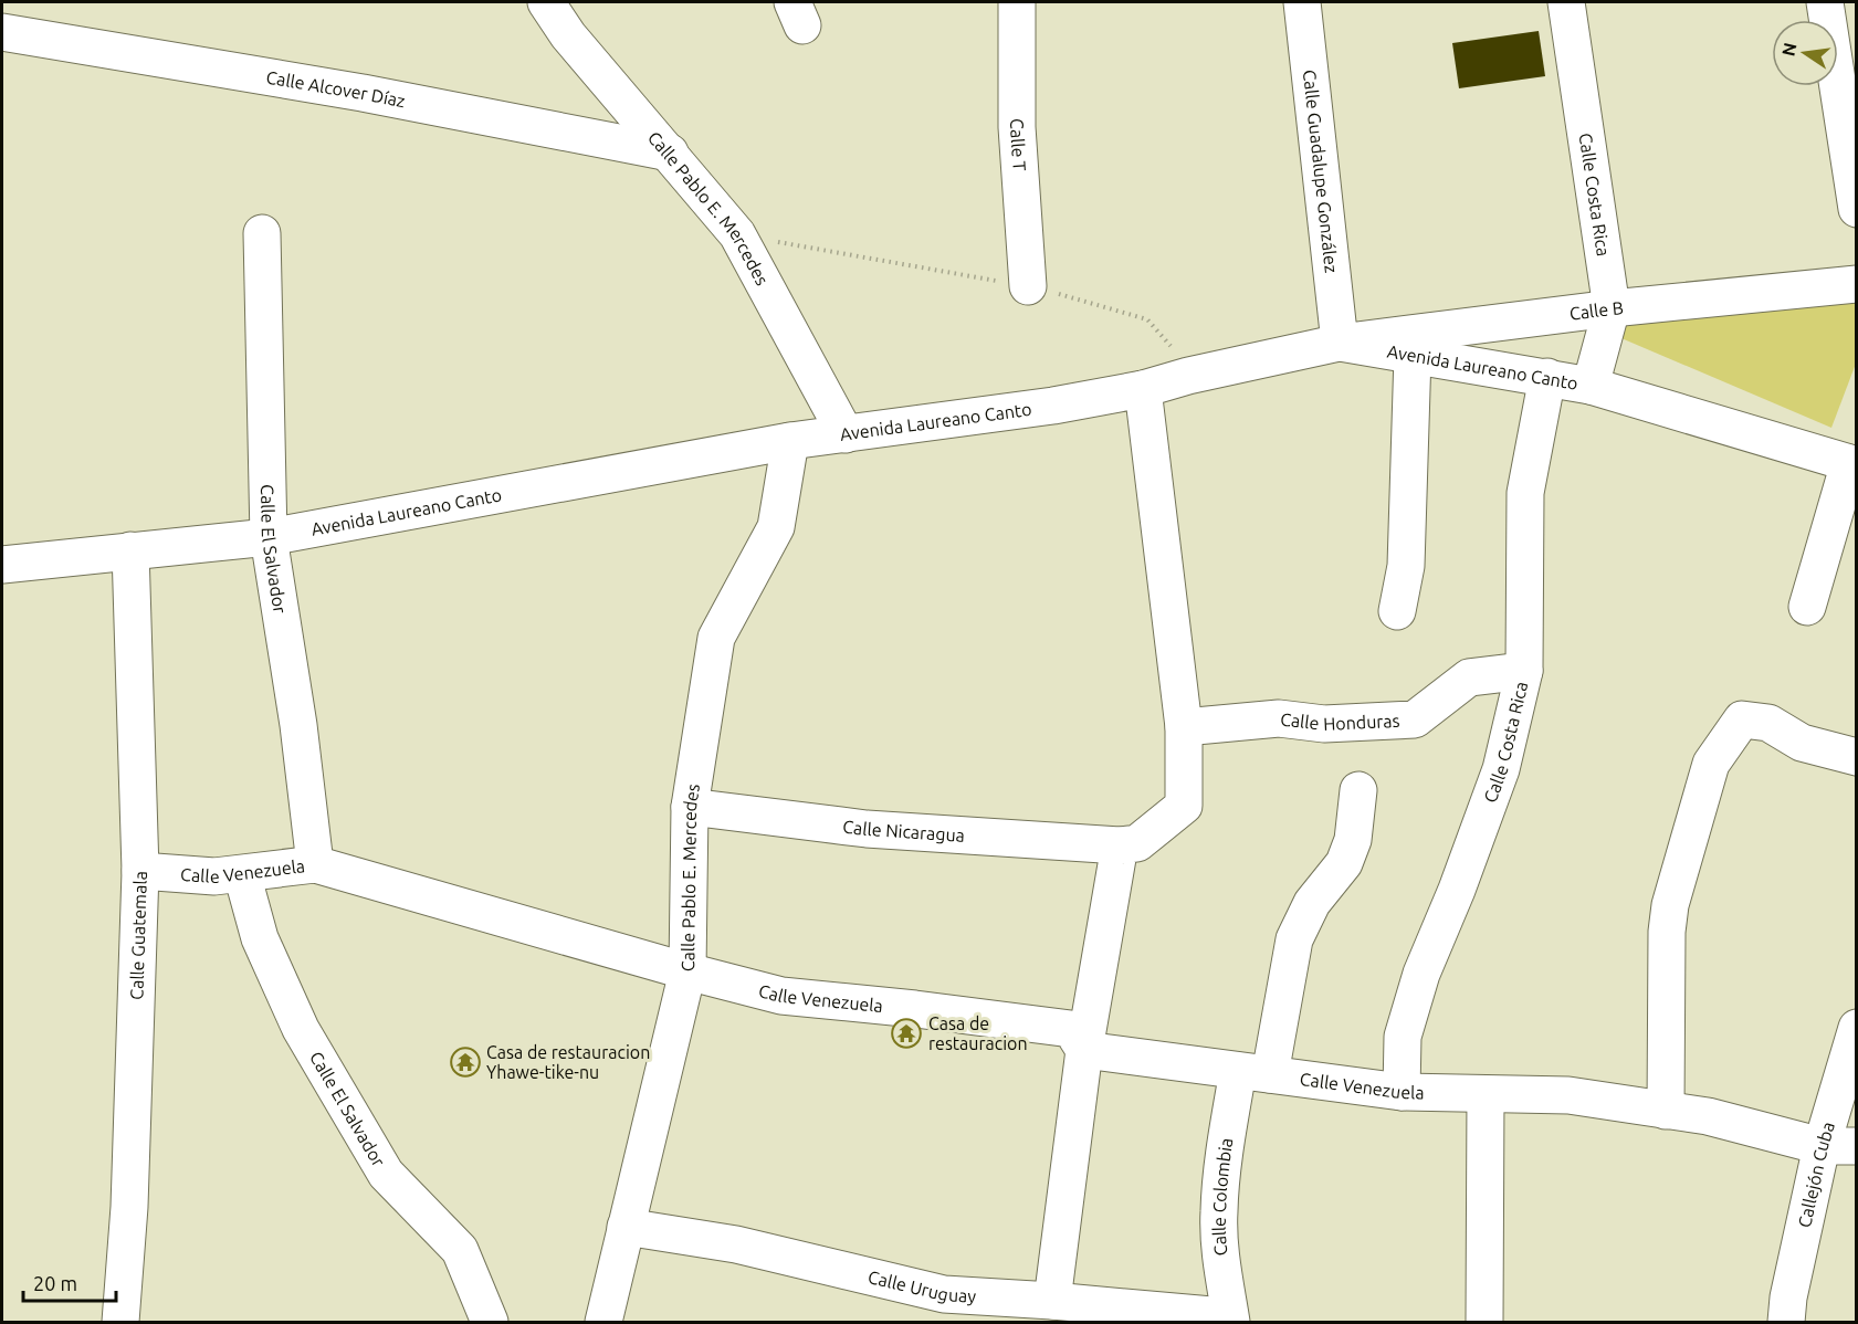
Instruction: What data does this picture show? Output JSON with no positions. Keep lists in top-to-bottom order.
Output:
{
  "streets": {
    "street": [
      "Calle Alcover Díaz",
      "Calle T",
      "Calle Guadalupe González",
      "Calle Costa Rica",
      "Calle Pablo E. Mercedes",
      "Calle B",
      "Avenida Laureano Canto",
      "Calle El Salvador",
      "Calle Honduras",
      "Calle Nicaragua",
      "Calle Venezuela",
      "Calle Guatemala",
      "Callejón Cuba",
      "Calle Colombia",
      "Calle Uruguay"
    ]
  },
  "crossings": [
    ["Calle Alcover Díaz", "Calle Pablo E. Mercedes"],
    ["Calle Guadalupe González", "Calle B"],
    ["Calle Guadalupe González", "Avenida Laureano Canto"],
    ["Calle Costa Rica", "Calle B"],
    ["Calle Costa Rica", "Avenida Laureano Canto"],
    ["Calle Costa Rica", "Calle Honduras"],
    ["Calle Costa Rica", "Calle Venezuela"],
    ["Calle Pablo E. Mercedes", "Avenida Laureano Canto"],
    ["Calle Pablo E. Mercedes", "Calle Nicaragua"],
    ["Calle Pablo E. Mercedes", "Calle Venezuela"],
    ["Calle Pablo E. Mercedes", "Calle Uruguay"],
    ["Calle B", "Avenida Laureano Canto"],
    ["Avenida Laureano Canto", "Calle El Salvador"],
    ["Avenida Laureano Canto", "Calle Guatemala"],
    ["Calle El Salvador", "Calle Venezuela"],
    ["Calle Venezuela", "Calle Guatemala"],
    ["Calle Venezuela", "Callejón Cuba"],
    ["Calle Venezuela", "Calle Colombia"]
  ],
  "places": {
    "temple": ["Casa de restauracion", "Casa de restauracion Yhawe-tike-nu"]
  },
  "scale_bar": "20 m",
  "north": "left"
}
